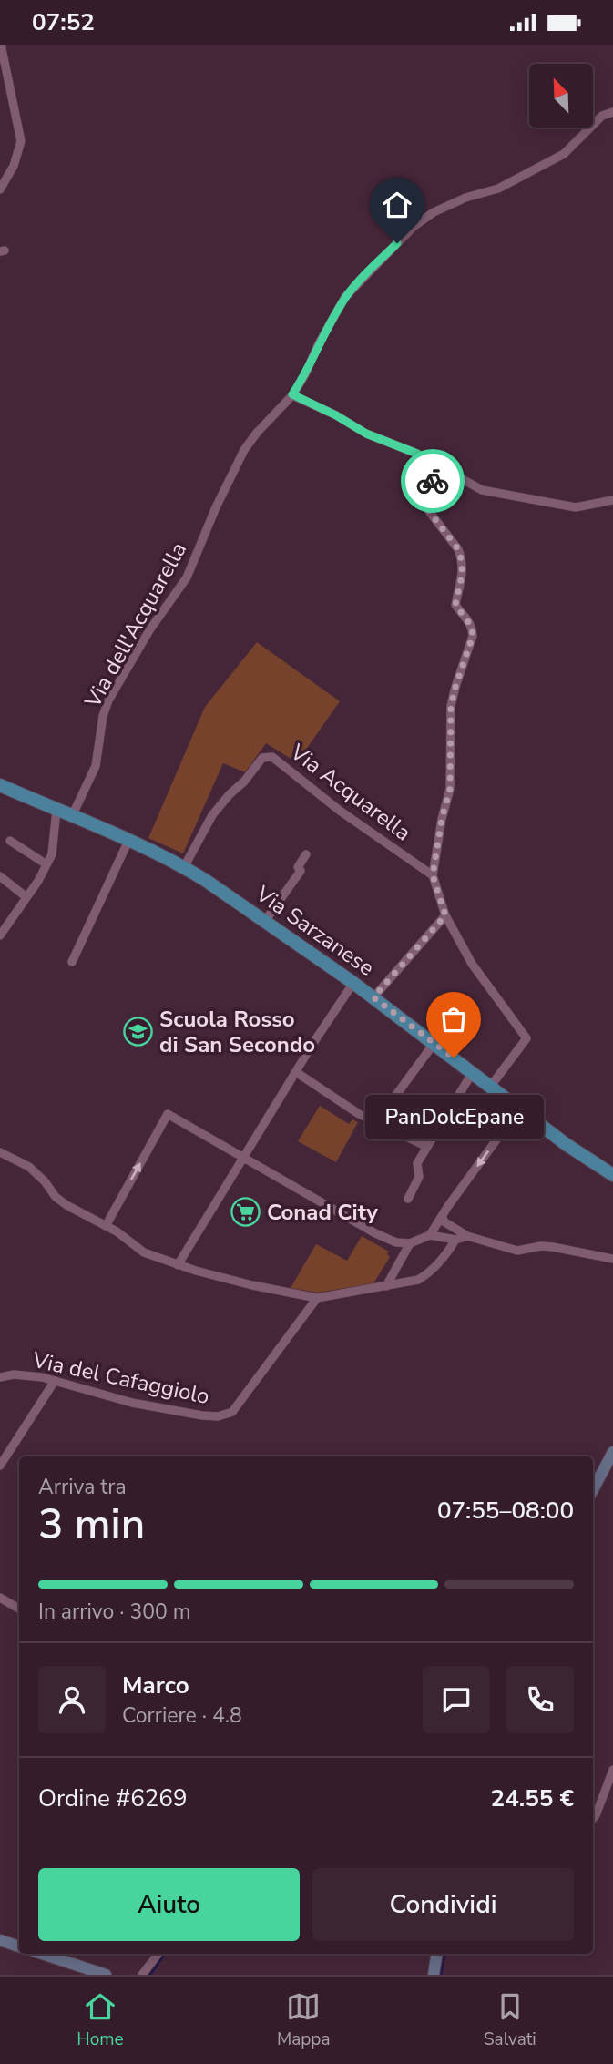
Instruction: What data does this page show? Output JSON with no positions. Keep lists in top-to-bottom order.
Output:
{
  "streets": {
    "main road": ["Via Sarzanese"],
    "street": ["Via dell'Acquarella", "Via Acquarella", "Via del Cafaggiolo"]
  },
  "crossings": [
    ["Via dell'Acquarella", "Via Sarzanese"],
    ["Via Acquarella", "Via Sarzanese"]
  ],
  "places": {
    "school or university": ["Scuola Rosso di San Secondo"],
    "other": ["PanDolcEpane"],
    "supermarket": ["Conad City"]
  },
  "north": "top left",
  "page": {
    "status": "07:52",
    "bubble": "PanDolcEpane",
    "heading": ["3 min", "Arriva tra", "07:55–08:00"],
    "panel": [
      "Marco",
      "Corriere · 4.8",
      "Ordine #6269",
      "24.55 €"
    ],
    "bar": "In arrivo · 300 m",
    "buttons": ["Aiuto", "Condividi"],
    "tabs": ["Home", "Mappa", "Salvati"]
  }
}
